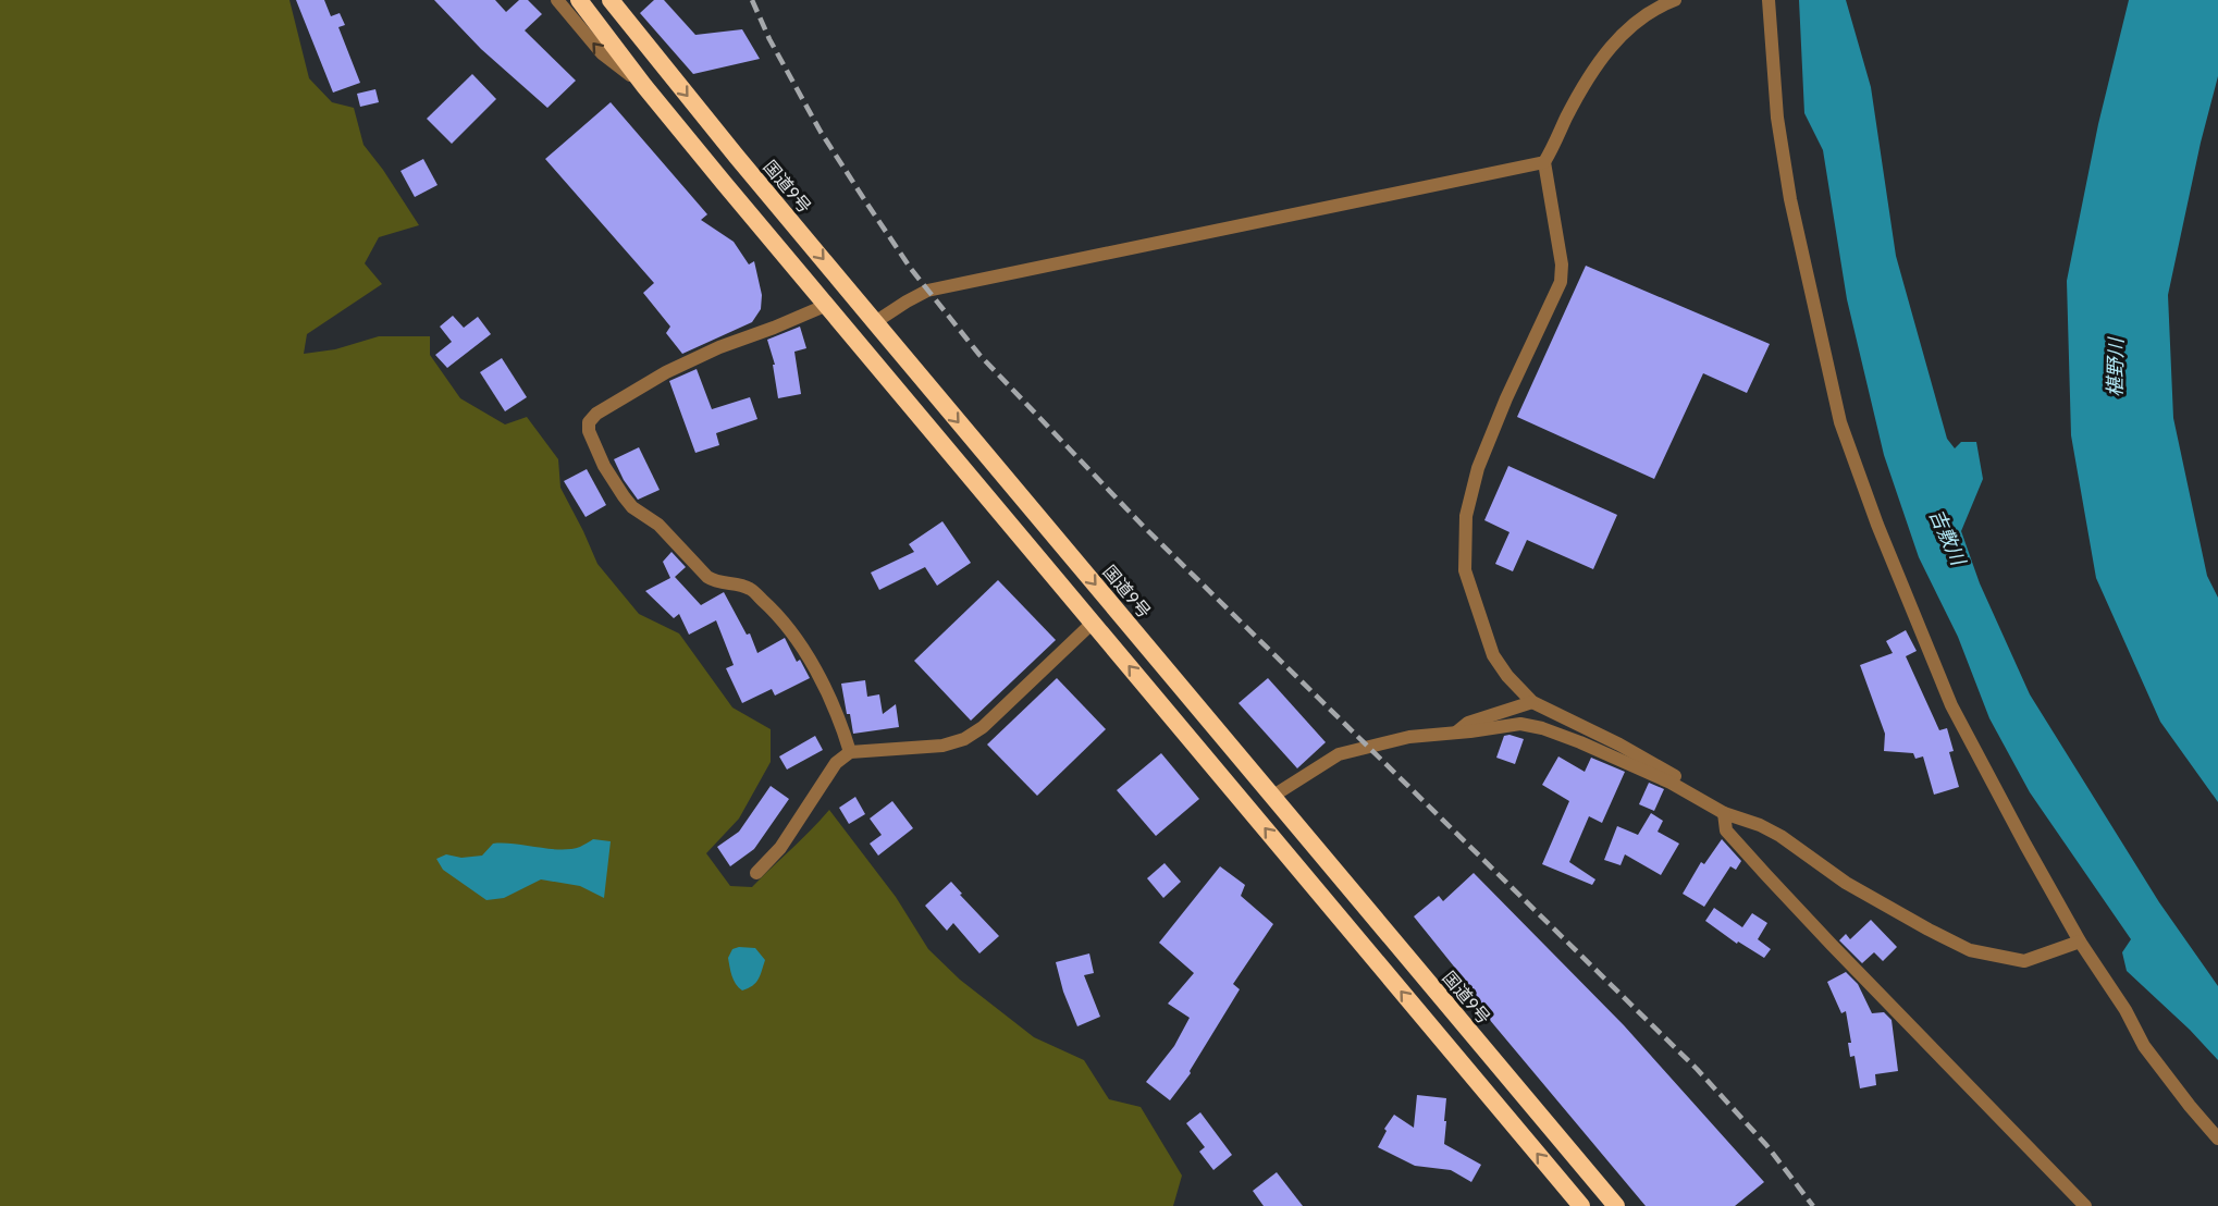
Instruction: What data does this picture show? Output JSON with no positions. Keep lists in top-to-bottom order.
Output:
{
  "streets": {
    "highway": ["国道9号"]
  },
  "water": ["椹野川", "吉敷川"]
}
